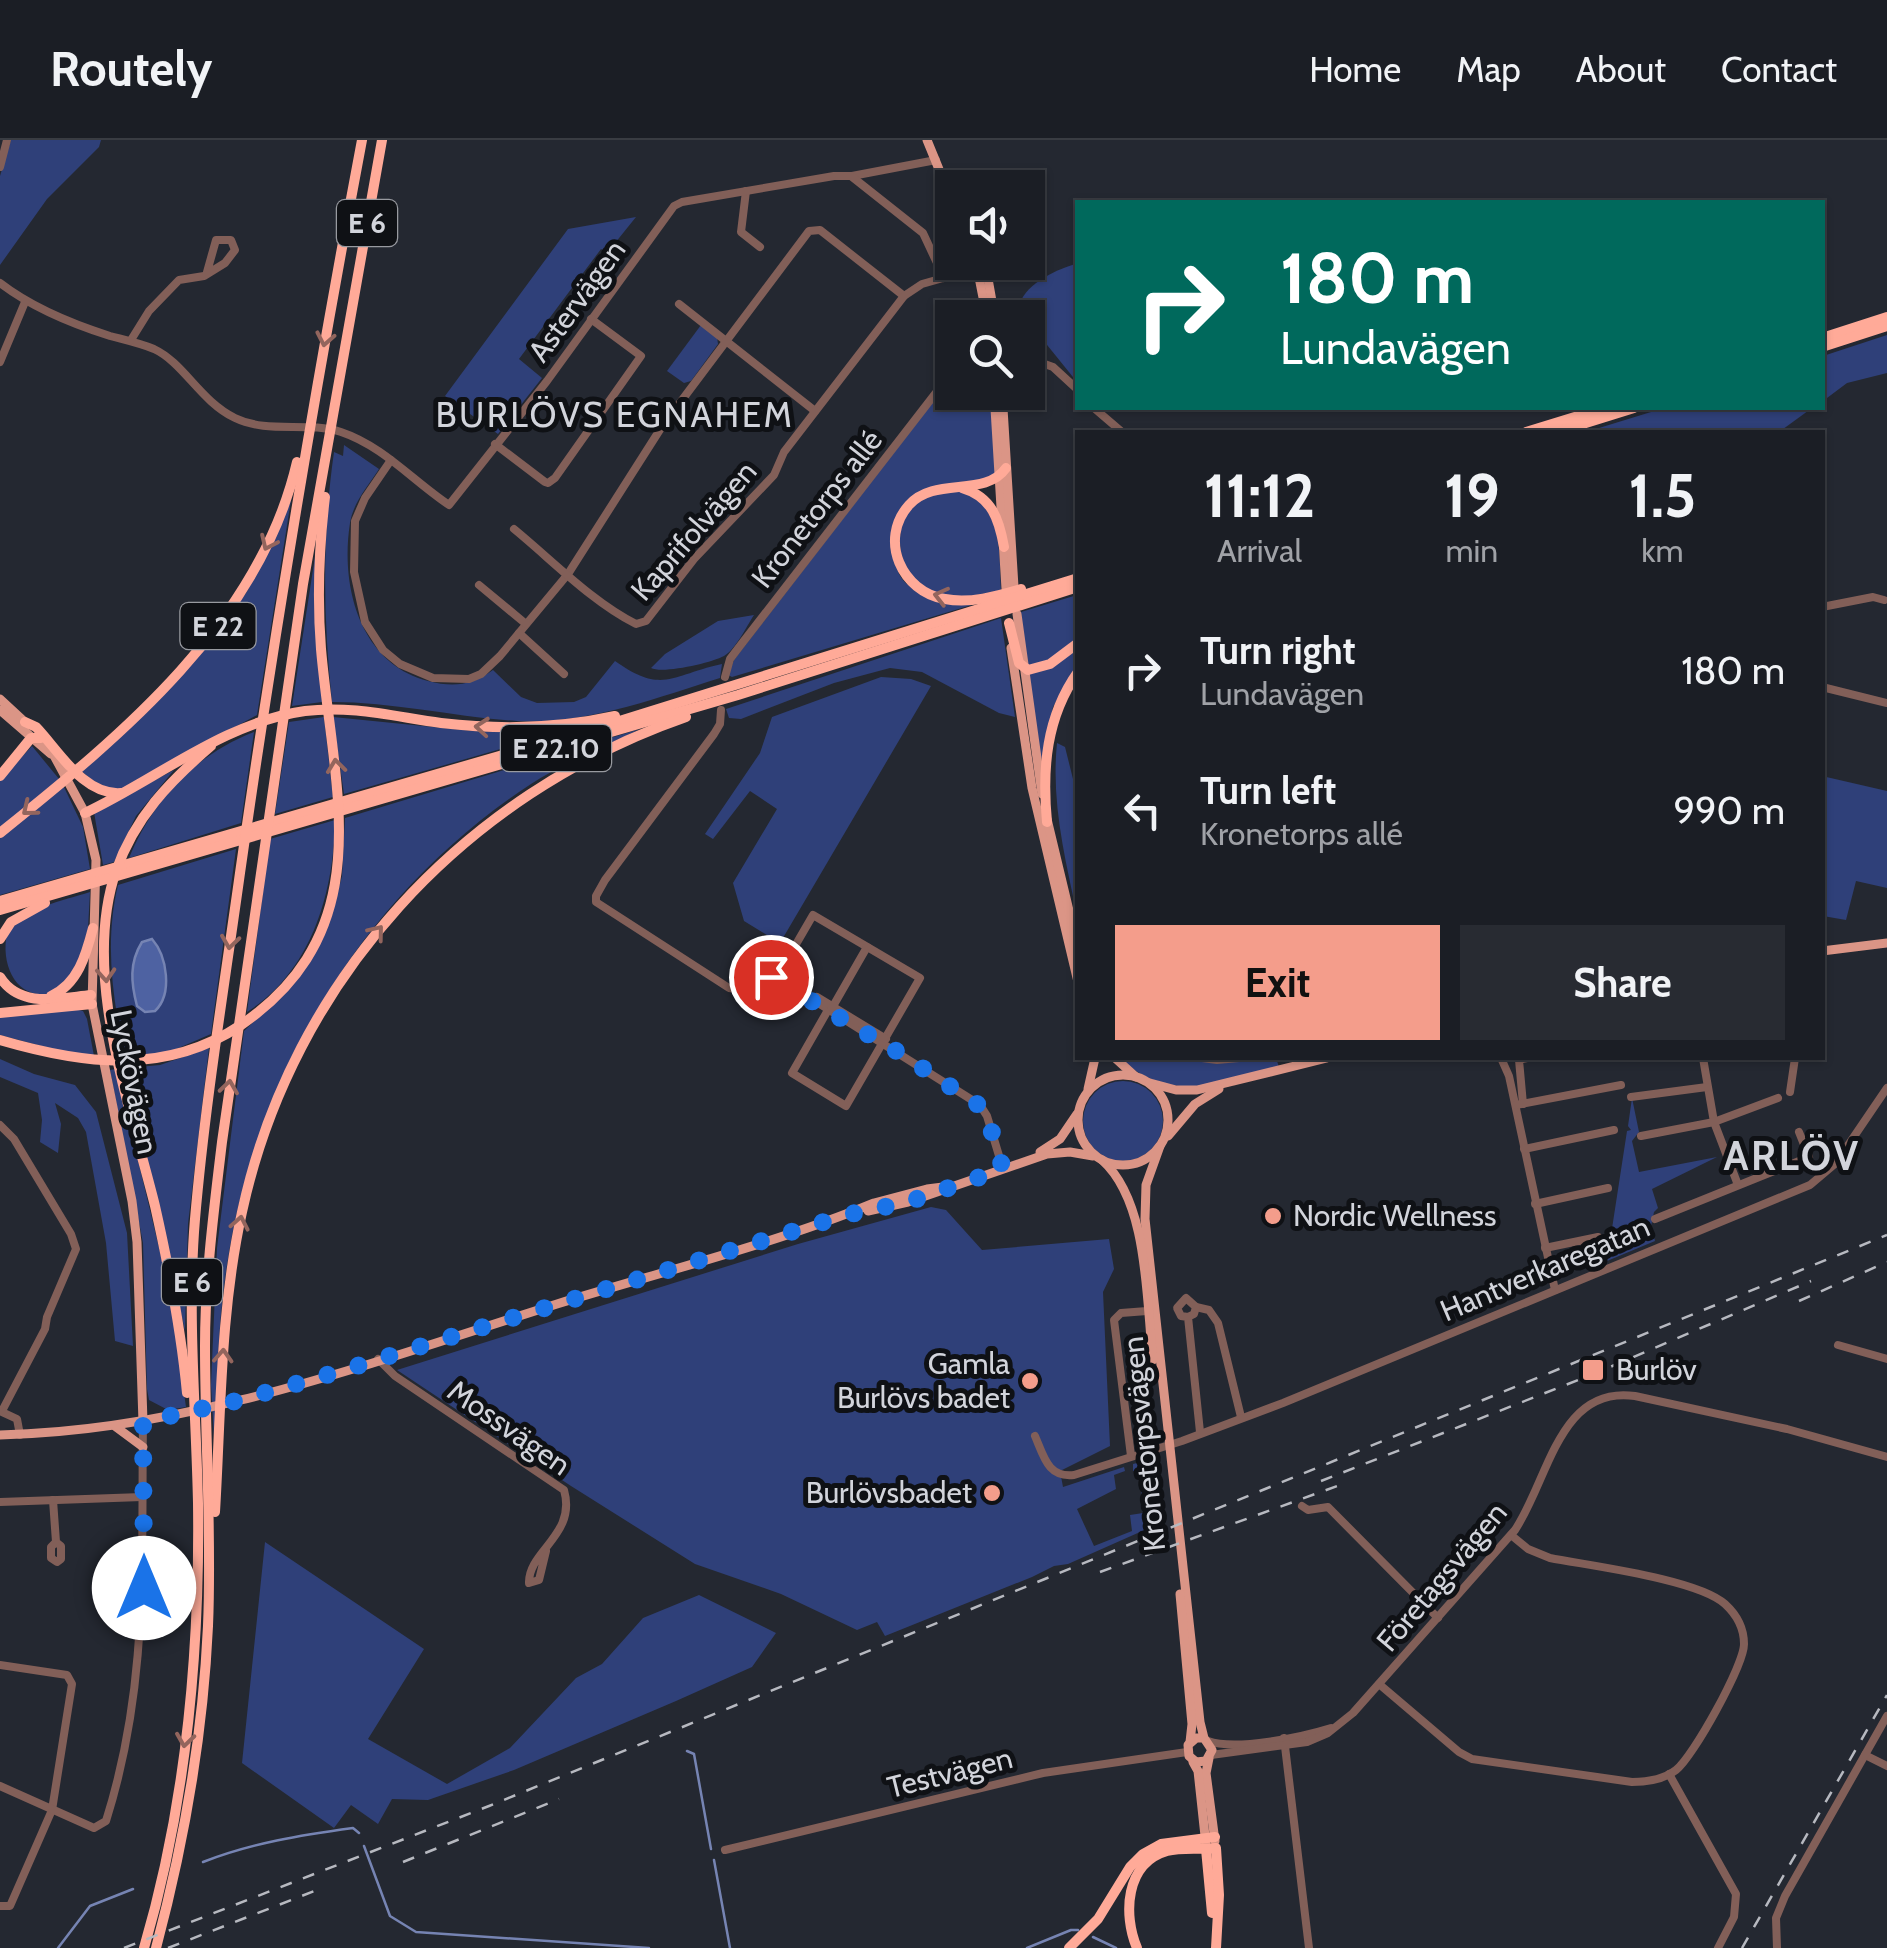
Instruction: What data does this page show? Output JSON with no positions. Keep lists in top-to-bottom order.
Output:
{
  "streets": {
    "highway": ["E 6", "E 22", "E 22.10"],
    "main road": ["Lyckövägen", "Kronetorpsvägen"],
    "street": [
      "Astervägen",
      "Kronetorps allé",
      "Kaprifolvägen",
      "Hantverkaregatan",
      "Mossvägen",
      "Företagsvägen",
      "Testvägen"
    ]
  },
  "crossings": [
    ["E 6", "E 22"],
    ["Kronetorpsvägen", "Företagsvägen"],
    ["Kronetorpsvägen", "Testvägen"]
  ],
  "districts": ["BURLÖVS EGNAHEM", "ARLÖV"],
  "places": {
    "other": ["Nordic Wellness", "Gamla Burlövs badet", "Burlövsbadet"],
    "transit": ["Burlöv"]
  },
  "page": {
    "header": "Routely",
    "nav": [
      "Home",
      "Map",
      "About",
      "Contact"
    ],
    "turn": ["180 m", "Lundavägen"],
    "eta": [
      "11:12",
      "Arrival",
      "19",
      "min",
      "1.5",
      "km"
    ],
    "list": [
      {
        "name": "Turn right",
        "note": "Lundavägen",
        "value": "180 m"
      },
      {
        "name": "Turn left",
        "note": "Kronetorps allé",
        "value": "990 m"
      }
    ],
    "buttons": ["Exit", "Share"]
  }
}
